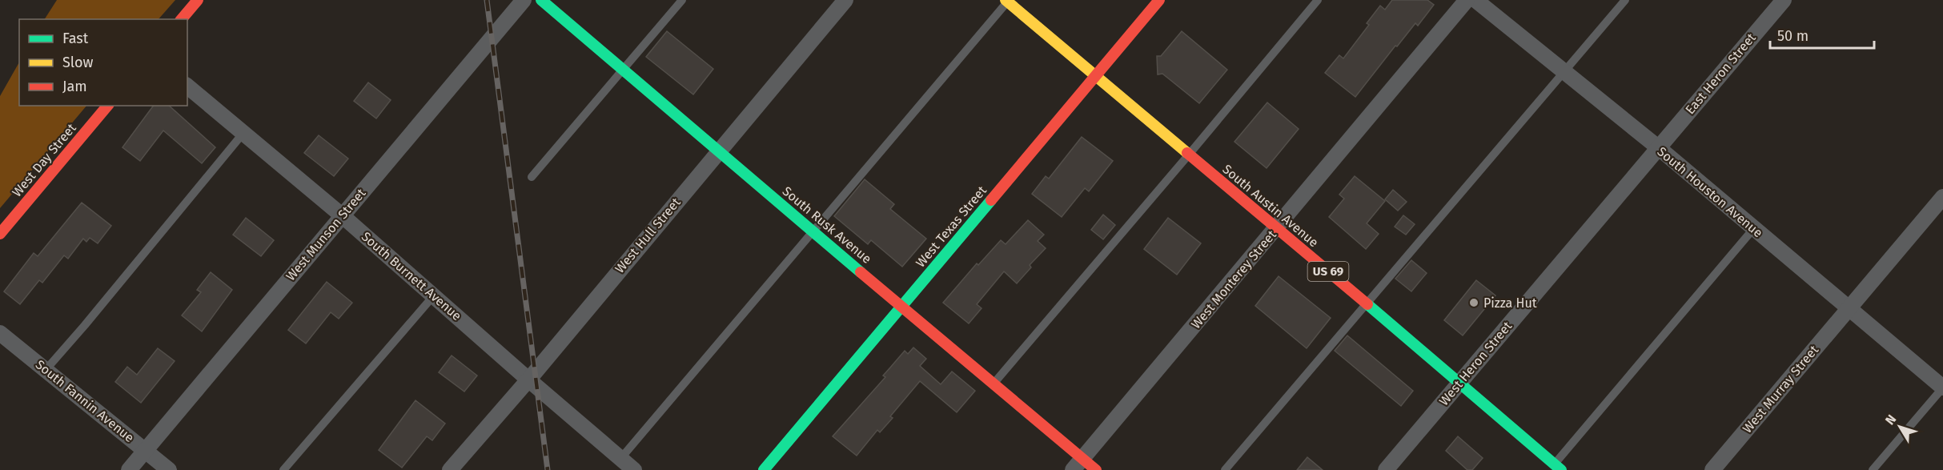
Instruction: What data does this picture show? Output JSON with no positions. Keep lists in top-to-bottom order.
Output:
{
  "streets": {
    "main road": [
      "West Day Street",
      "South Austin Avenue",
      "South Rusk Avenue",
      "West Texas Street",
      "US 69"
    ],
    "street": [
      "East Heron Street",
      "South Houston Avenue",
      "West Munson Street",
      "West Hull Street",
      "South Burnett Avenue",
      "West Monterey Street",
      "West Heron Street",
      "West Murray Street",
      "South Fannin Avenue"
    ]
  },
  "crossings": [
    ["East Heron Street", "South Houston Avenue"],
    ["East Heron Street", "West Heron Street"],
    ["South Houston Avenue", "West Heron Street"],
    ["South Houston Avenue", "West Murray Street"],
    ["South Austin Avenue", "West Texas Street"],
    ["South Austin Avenue", "West Monterey Street"],
    ["South Austin Avenue", "West Heron Street"],
    ["South Rusk Avenue", "West Texas Street"],
    ["South Rusk Avenue", "West Hull Street"],
    ["South Rusk Avenue", "West Monterey Street"],
    ["West Munson Street", "South Burnett Avenue"],
    ["West Munson Street", "South Fannin Avenue"],
    ["West Hull Street", "South Burnett Avenue"]
  ],
  "places": ["Pizza Hut"],
  "legend": ["Fast", "Slow", "Jam"],
  "scale_bar": "50 m",
  "north": "top left"
}
